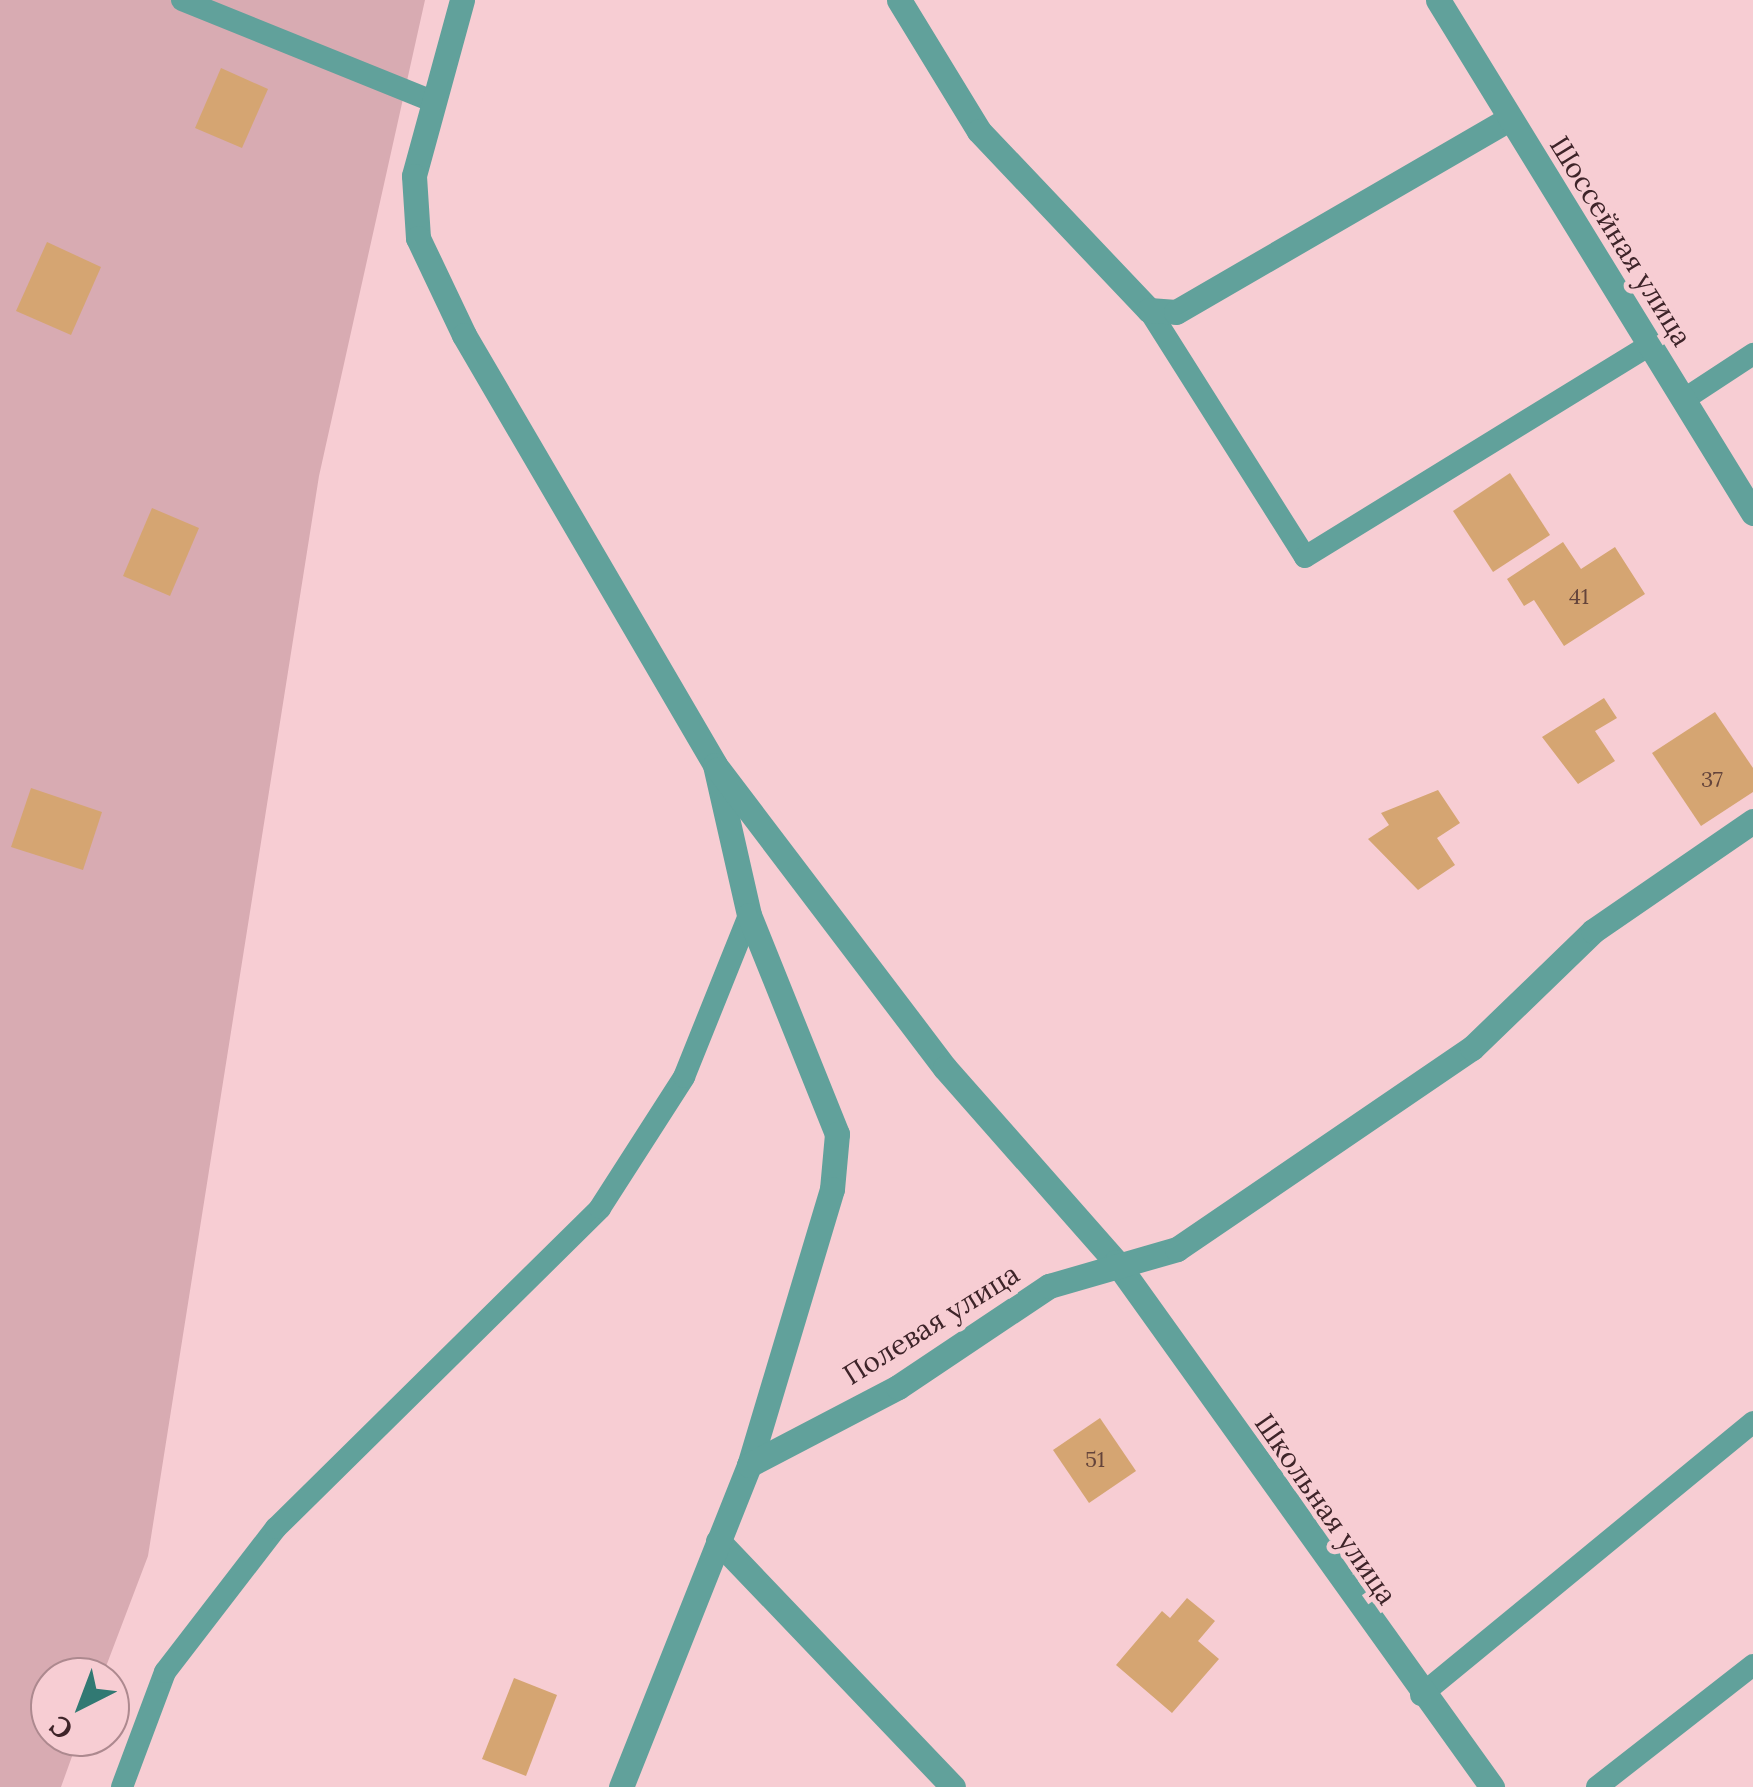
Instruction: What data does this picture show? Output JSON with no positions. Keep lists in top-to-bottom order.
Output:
{
  "streets": {
    "street": ["Шоссейная улица", "Полевая улица", "Школьная улица"]
  },
  "crossings": [
    ["Полевая улица", "Школьная улица"]
  ],
  "house_numbers": ["41", "37", "51"],
  "north": "bottom left"
}
